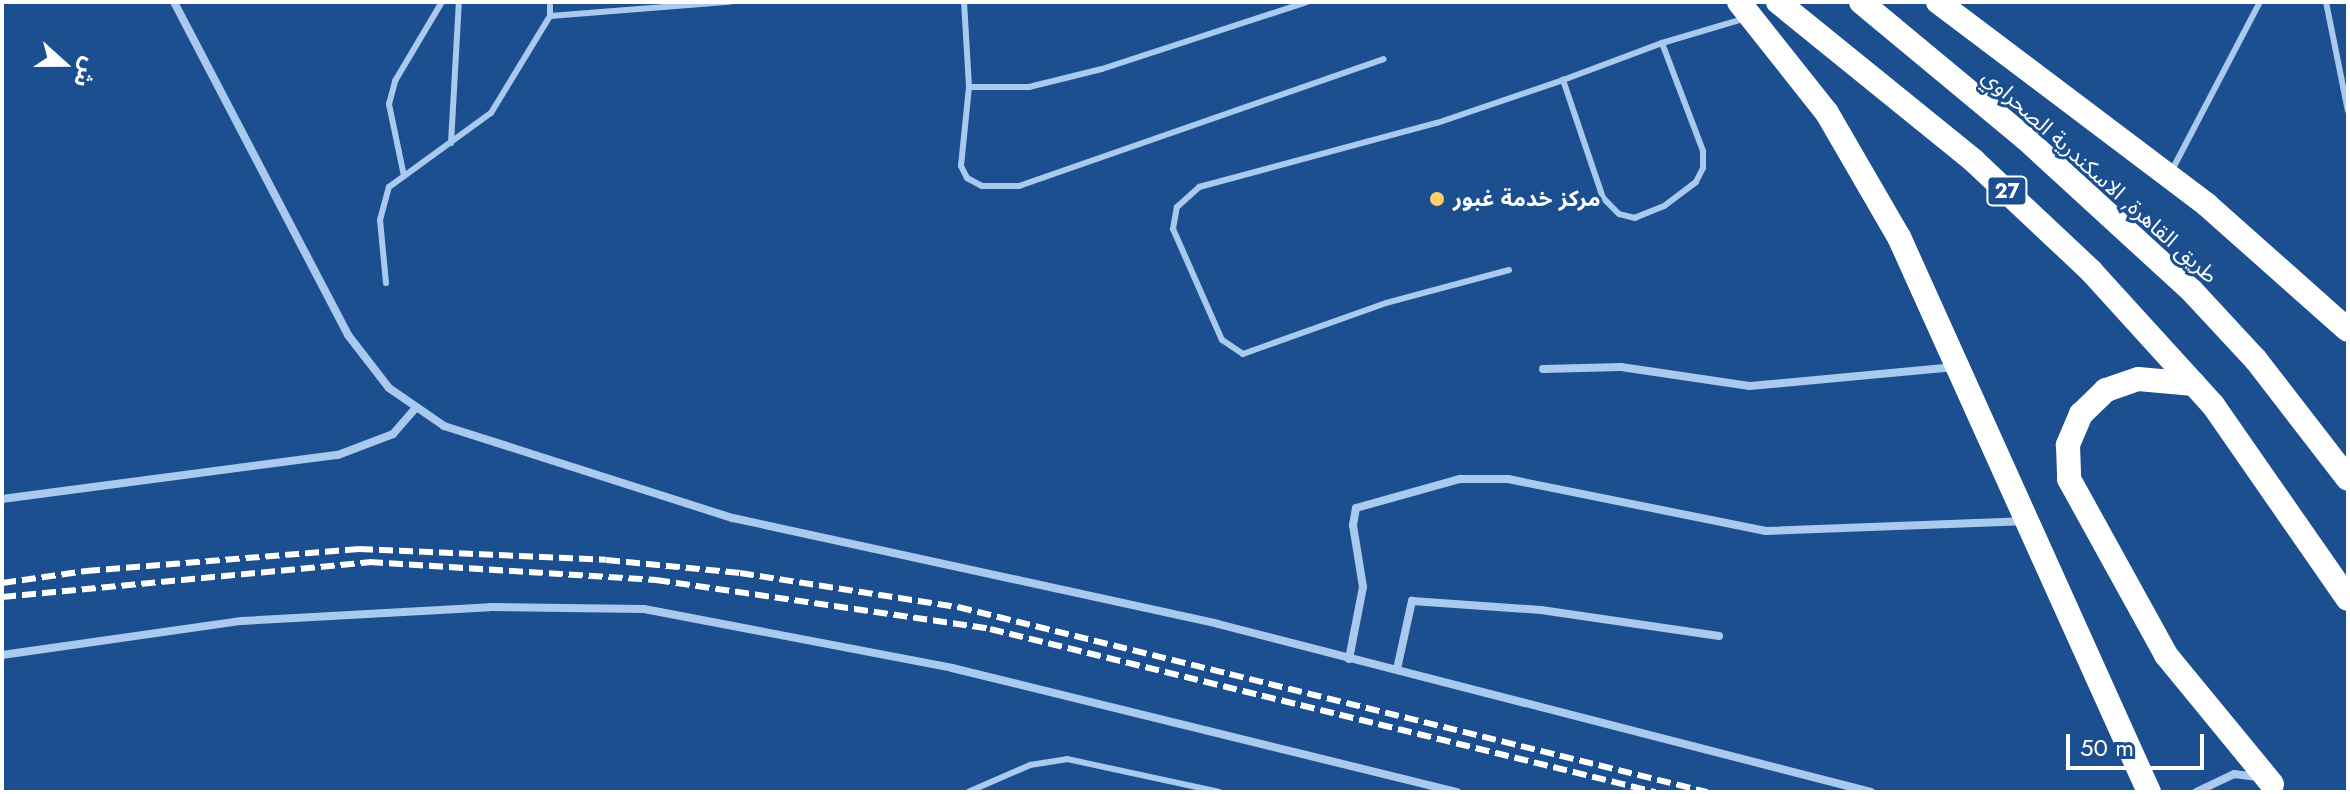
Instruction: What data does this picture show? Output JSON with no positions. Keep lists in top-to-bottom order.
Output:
{
  "streets": {
    "highway": ["طريق القاهرة, الاسكندرية الصحراوي", "27"]
  },
  "places": ["مركز خدمة غبور"],
  "scale_bar": "50 m",
  "north": "right"
}
